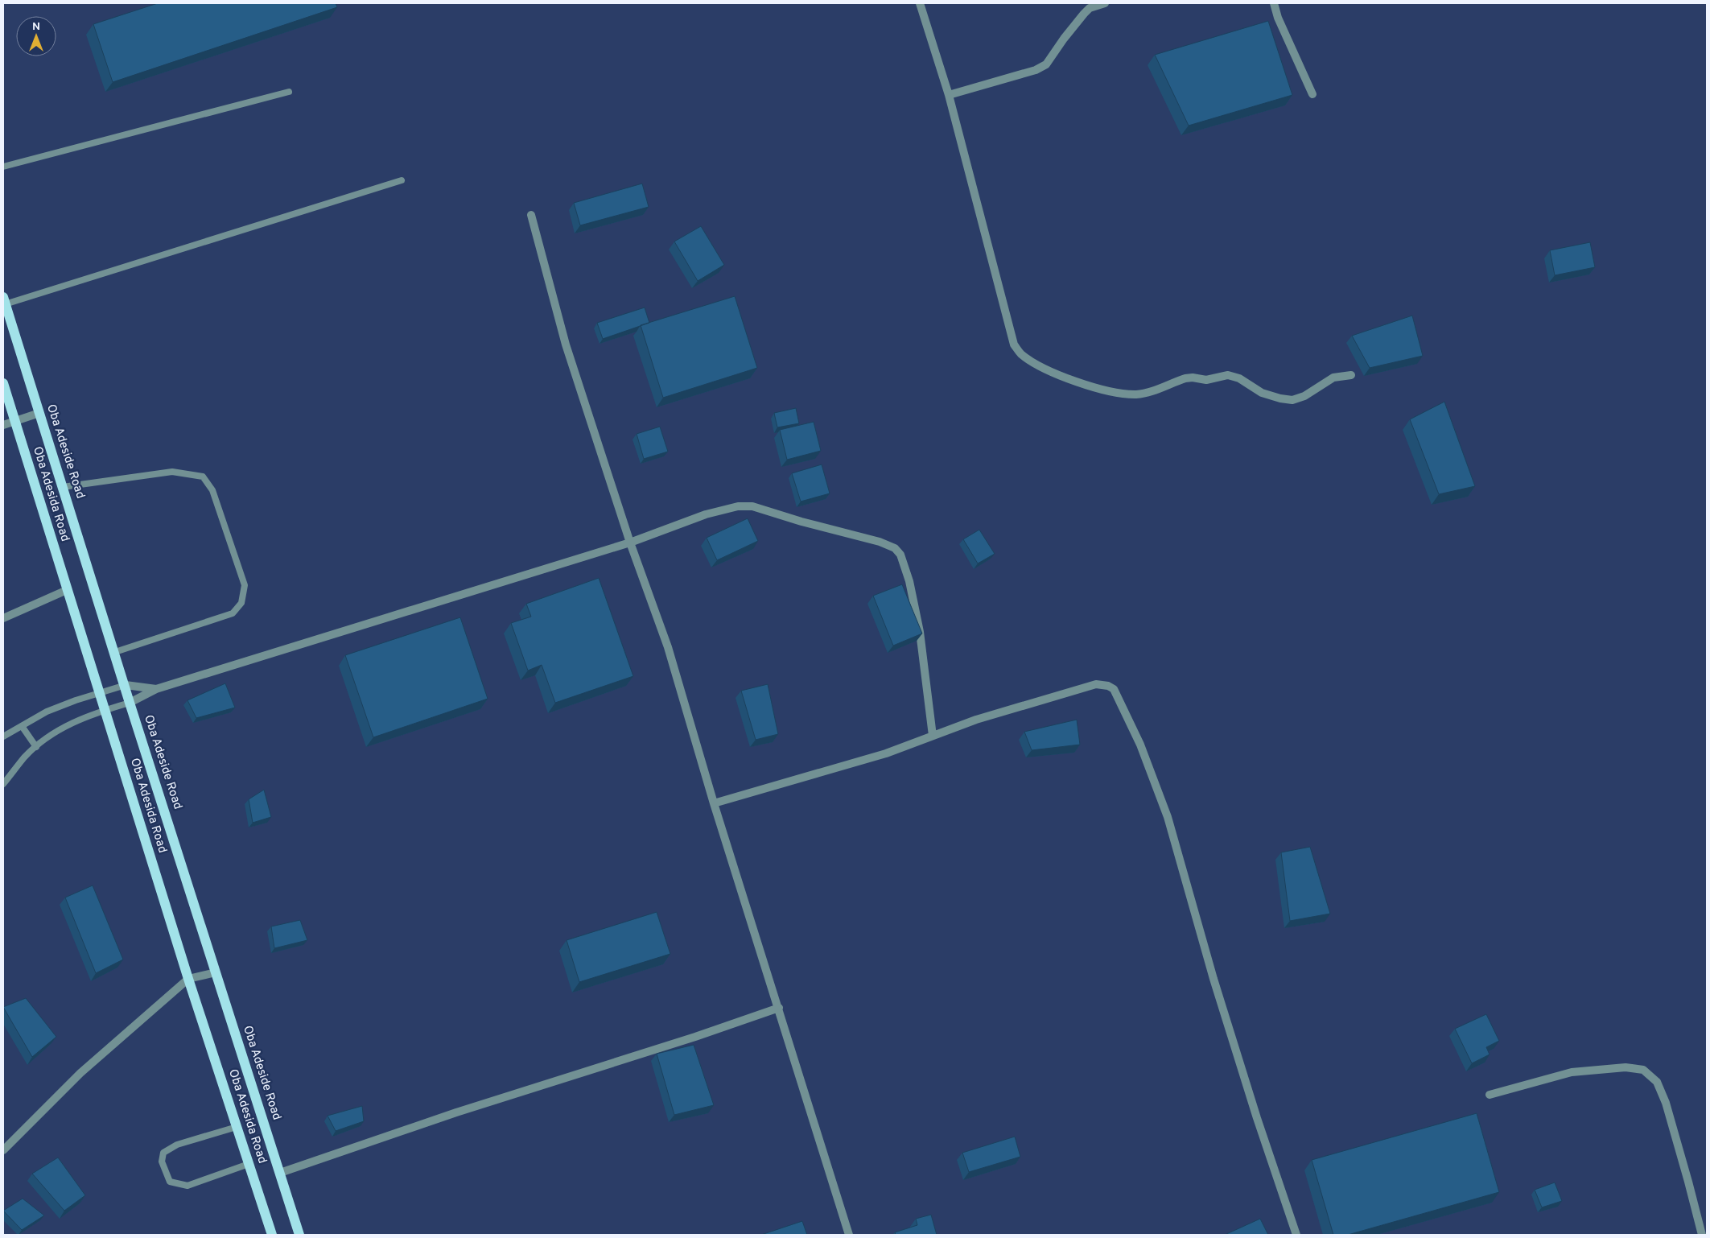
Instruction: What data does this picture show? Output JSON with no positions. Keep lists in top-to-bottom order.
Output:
{
  "streets": {
    "main road": ["Oba Adeside Road", "Oba Adesida Road"]
  },
  "north": "top"
}
